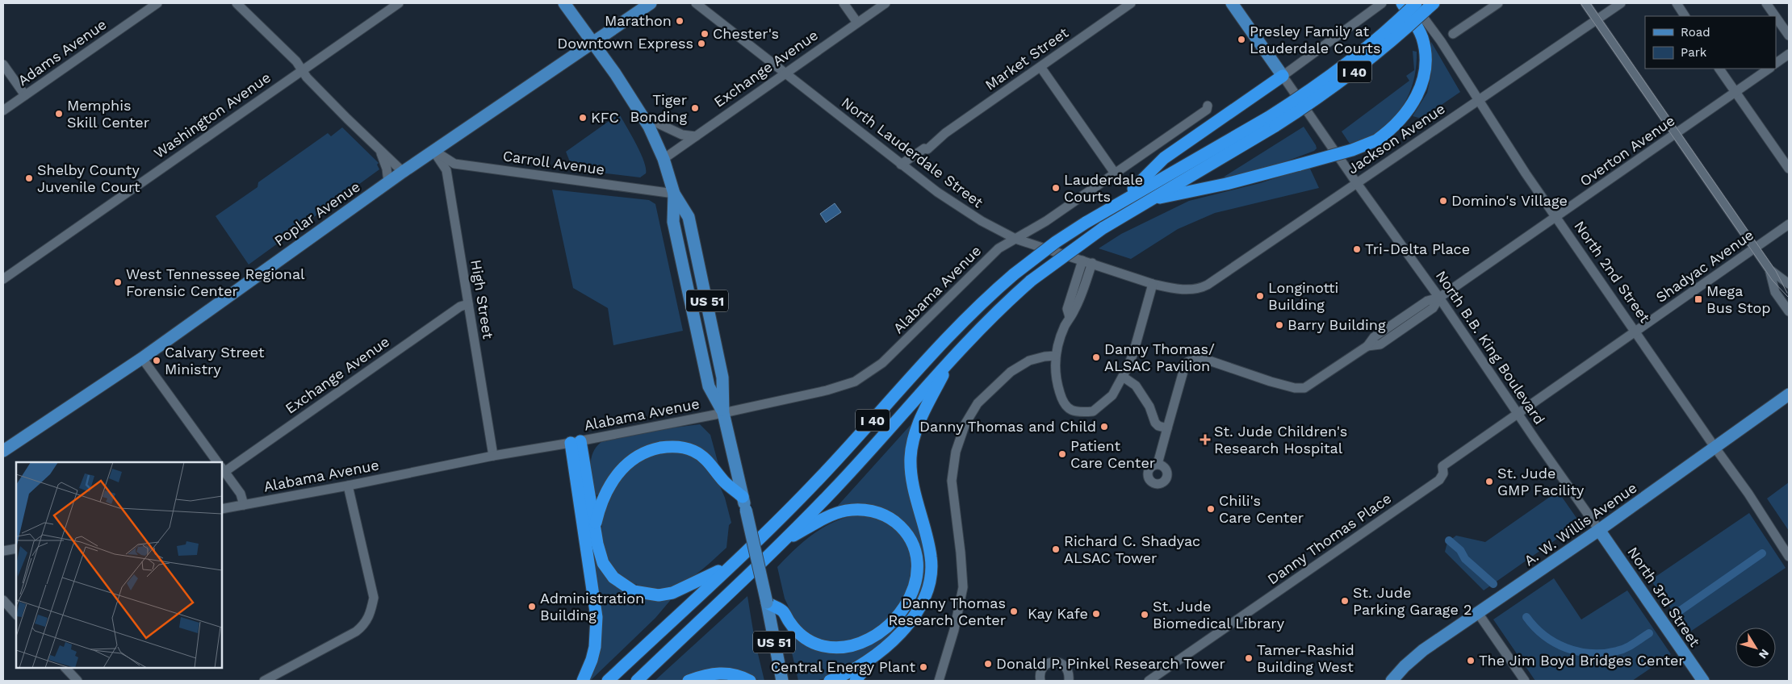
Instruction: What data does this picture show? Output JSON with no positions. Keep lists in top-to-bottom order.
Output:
{
  "streets": {
    "highway": ["I 40"],
    "main road": [
      "Poplar Avenue",
      "US 51",
      "A. W. Willis Avenue",
      "North 3rd Street"
    ],
    "street": [
      "Adams Avenue",
      "Market Street",
      "Exchange Avenue",
      "Washington Avenue",
      "Jackson Avenue",
      "Overton Avenue",
      "North Lauderdale Street",
      "Carroll Avenue",
      "Shadyac Avenue",
      "North 2nd Street",
      "Alabama Avenue",
      "High Street",
      "North B.B. King Boulevard",
      "Danny Thomas Place"
    ]
  },
  "crossings": [
    ["Market Street", "North Lauderdale Street"],
    ["Exchange Avenue", "North Lauderdale Street"],
    ["Exchange Avenue", "High Street"],
    ["Exchange Avenue", "US 51"],
    ["I 40", "North 2nd Street"],
    ["Jackson Avenue", "North Lauderdale Street"],
    ["Jackson Avenue", "North 2nd Street"],
    ["Jackson Avenue", "North B.B. King Boulevard"],
    ["Overton Avenue", "North 2nd Street"],
    ["Overton Avenue", "North B.B. King Boulevard"],
    ["North Lauderdale Street", "Alabama Avenue"],
    ["Carroll Avenue", "Poplar Avenue"],
    ["Carroll Avenue", "High Street"],
    ["Carroll Avenue", "US 51"],
    ["Poplar Avenue", "High Street"],
    ["Poplar Avenue", "US 51"],
    ["Shadyac Avenue", "North 2nd Street"],
    ["Shadyac Avenue", "North B.B. King Boulevard"],
    ["Shadyac Avenue", "Danny Thomas Place"],
    ["North 2nd Street", "A. W. Willis Avenue"],
    ["Alabama Avenue", "High Street"],
    ["Alabama Avenue", "US 51"],
    ["North B.B. King Boulevard", "A. W. Willis Avenue"],
    ["North B.B. King Boulevard", "Danny Thomas Place"],
    ["North B.B. King Boulevard", "North 3rd Street"],
    ["A. W. Willis Avenue", "North 3rd Street"]
  ],
  "places": {
    "other": [
      "Marathon",
      "Chester's",
      "Presley Family at Lauderdale Courts",
      "Downtown Express",
      "Tiger Bonding",
      "Memphis Skill Center",
      "KFC",
      "Shelby County Juvenile Court",
      "Lauderdale Courts",
      "Domino's Village",
      "Tri-Delta Place",
      "West Tennessee Regional Forensic Center",
      "Longinotti Building",
      "Barry Building",
      "Danny Thomas/ ALSAC Pavilion",
      "Calvary Street Ministry",
      "Danny Thomas and Child",
      "Patient Care Center",
      "St. Jude GMP Facility",
      "Chili's Care Center",
      "Richard C. Shadyac ALSAC Tower",
      "St. Jude Parking Garage 2",
      "Administration Building",
      "Danny Thomas Research Center",
      "Kay Kafe",
      "St. Jude Biomedical Library",
      "Tamer-Rashid Building West",
      "The Jim Boyd Bridges Center",
      "Donald P. Pinkel Research Tower",
      "Central Energy Plant"
    ],
    "transit": ["Mega Bus Stop"],
    "health": ["St. Jude Children's Research Hospital"]
  },
  "legend": ["Road", "Park"],
  "north": "bottom right"
}
